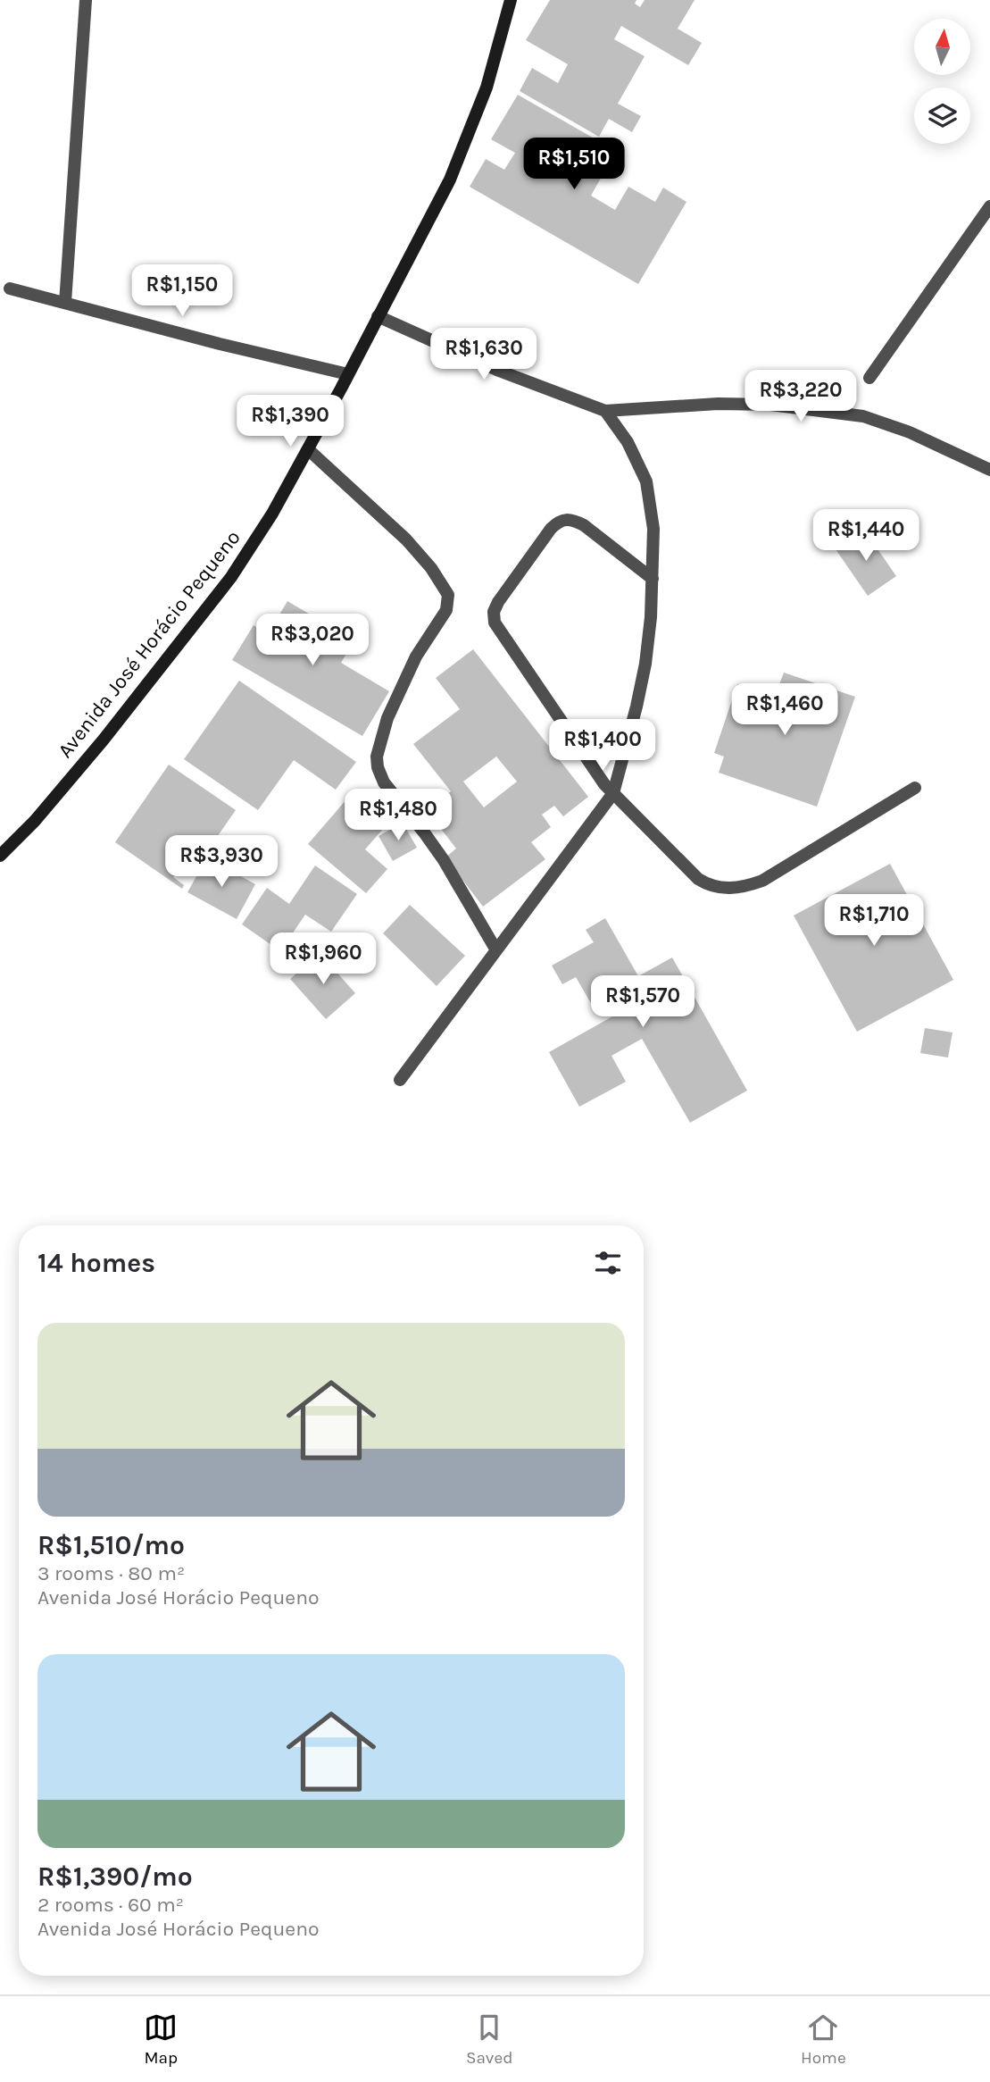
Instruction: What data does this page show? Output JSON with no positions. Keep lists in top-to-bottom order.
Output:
{
  "streets": {
    "street": ["Avenida José Horácio Pequeno"]
  },
  "north": "top",
  "page": {
    "price": [
      "R$1,510",
      "R$1,150",
      "R$1,630",
      "R$3,220",
      "R$1,390",
      "R$1,440",
      "R$3,020",
      "R$1,460",
      "R$1,400",
      "R$1,480",
      "R$3,930",
      "R$1,710",
      "R$1,960",
      "R$1,570"
    ],
    "heading": "14 homes",
    "list": [
      {
        "name": "R$1,510/mo",
        "note": "3 rooms · 80 m² · Avenida José Horácio Pequeno"
      },
      {
        "name": "R$1,390/mo",
        "note": "2 rooms · 60 m² · Avenida José Horácio Pequeno"
      }
    ],
    "tabs": ["Map", "Saved", "Home"]
  }
}
